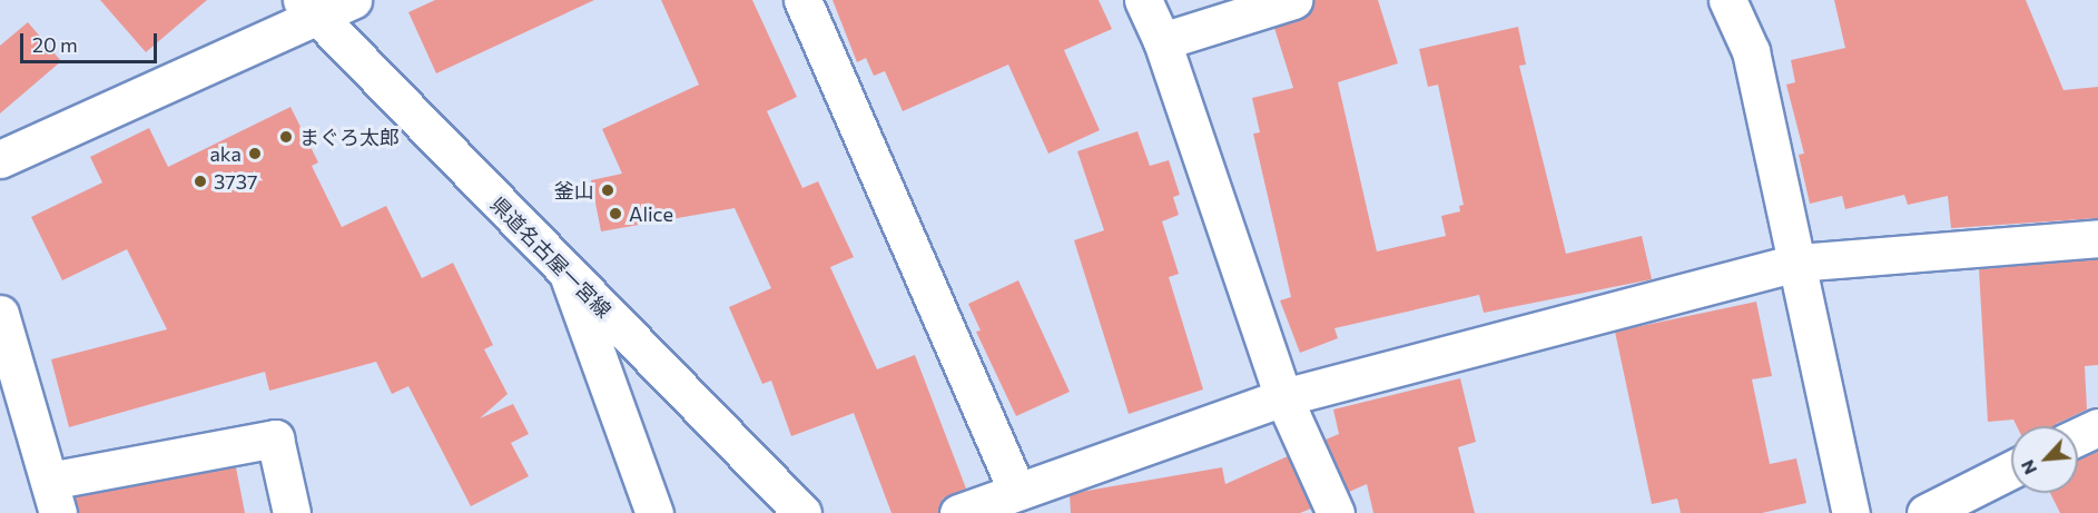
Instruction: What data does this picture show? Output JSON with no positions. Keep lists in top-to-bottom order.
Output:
{
  "streets": {
    "street": ["県道名古屋一宮線"]
  },
  "places": [
    "まぐろ太郎",
    "aka",
    "3737",
    "釜山",
    "Alice"
  ],
  "scale_bar": "20 m",
  "north": "bottom left"
}
